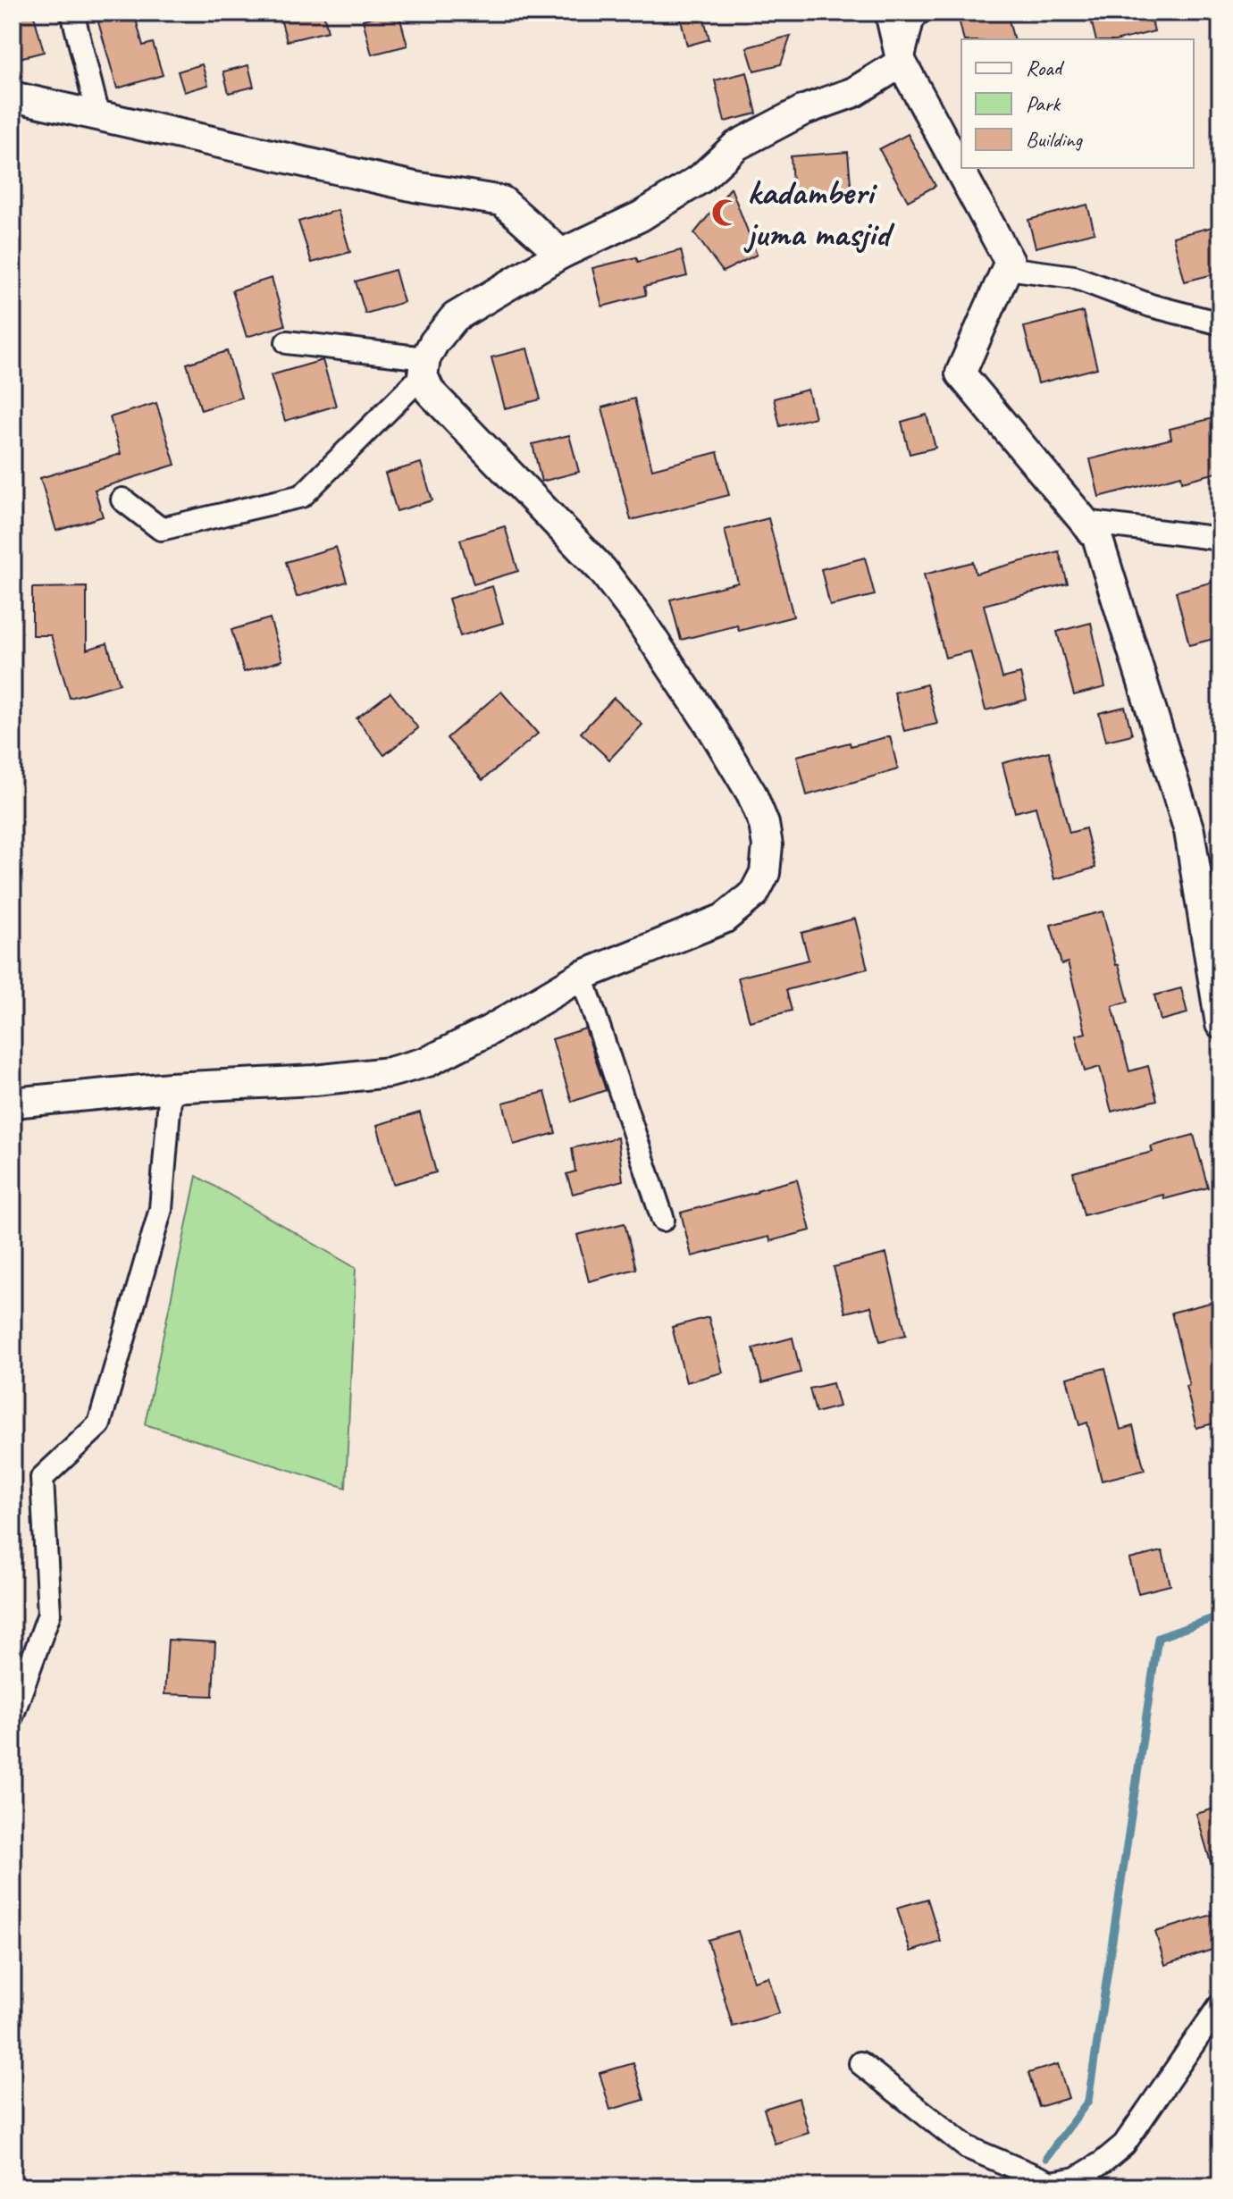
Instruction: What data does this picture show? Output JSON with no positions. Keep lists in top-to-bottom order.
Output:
{
  "places": {
    "mosque": ["kadamberi juma masjid"]
  },
  "legend": ["Road", "Park", "Building"]
}
